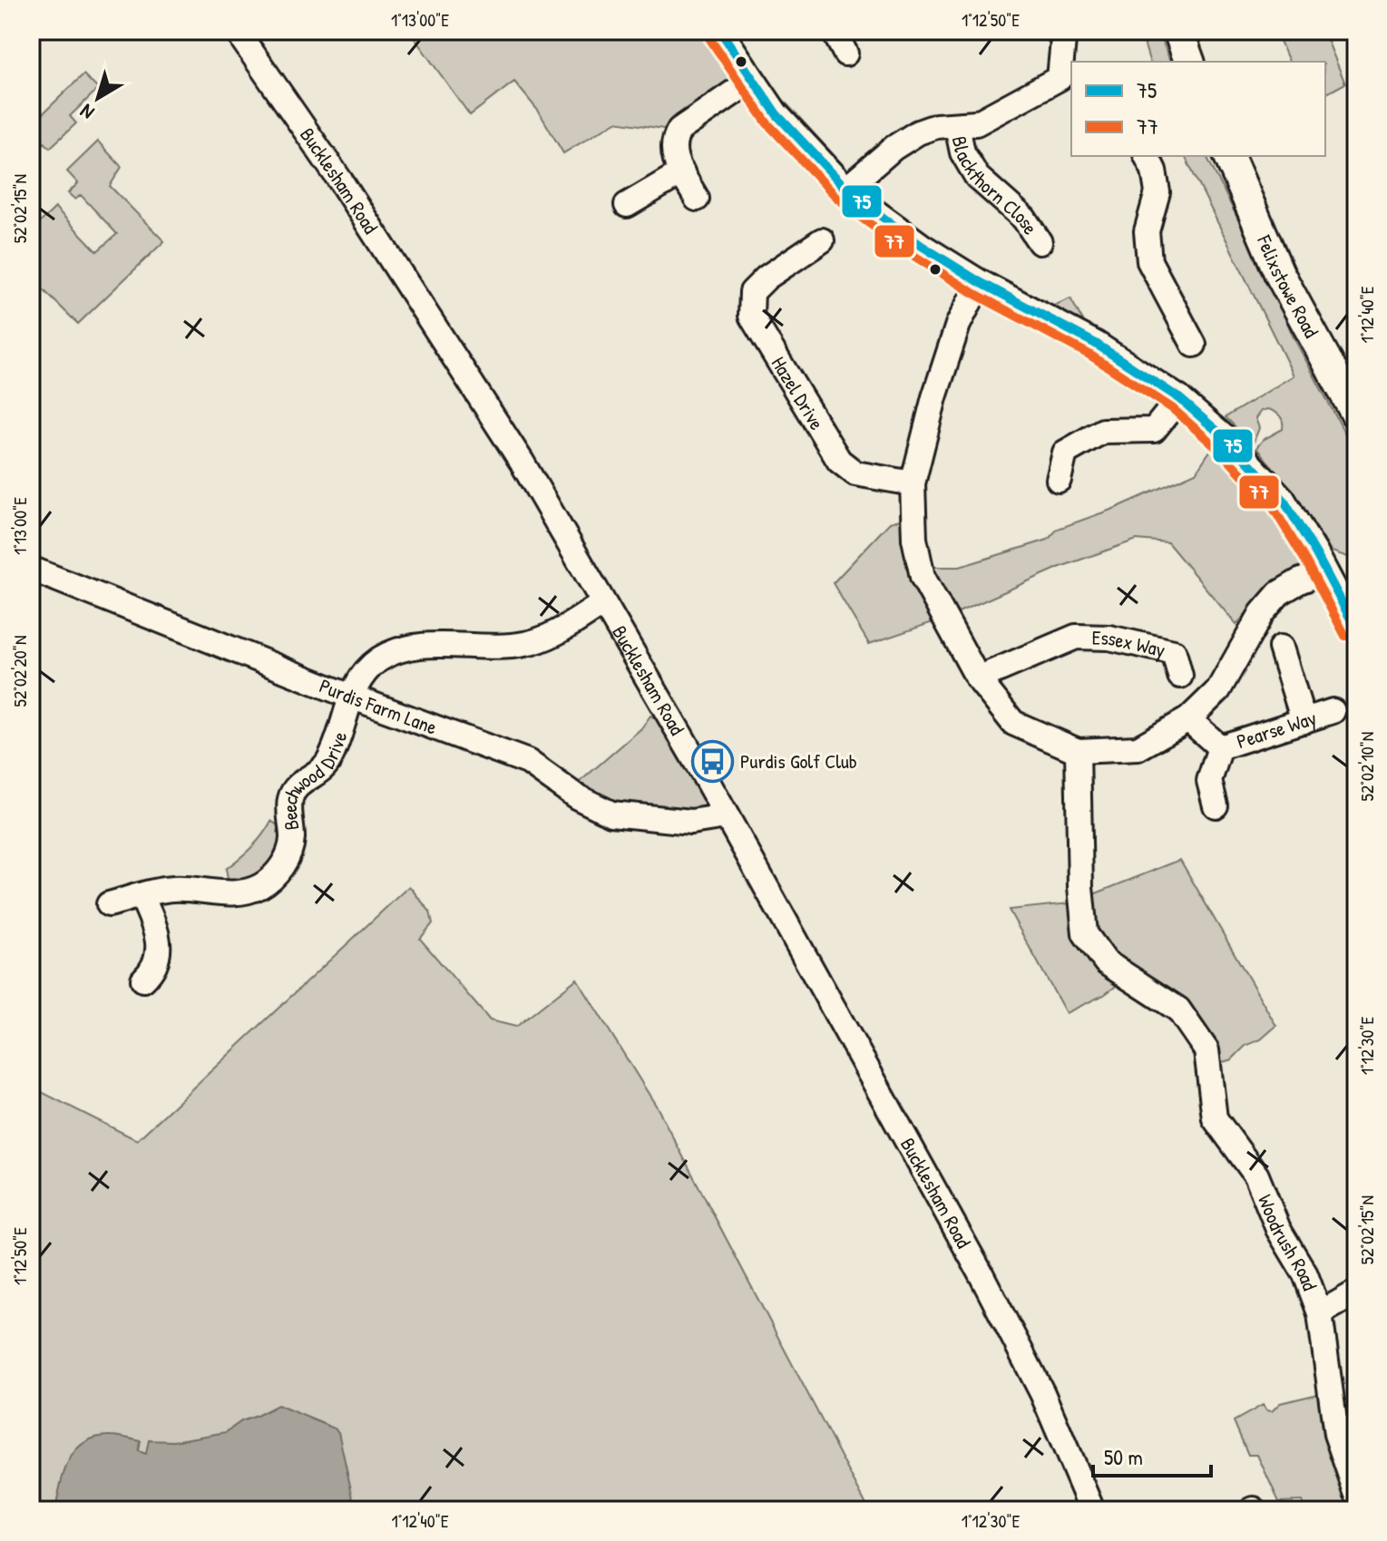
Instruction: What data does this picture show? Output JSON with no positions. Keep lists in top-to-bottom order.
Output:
{
  "streets": {
    "main road": ["Felixstowe Road"],
    "street": [
      "Bucklesham Road",
      "Blackthorn Close",
      "Hazel Drive",
      "Essex Way",
      "Purdis Farm Lane",
      "Pearse Way",
      "Beechwood Drive",
      "Woodrush Road"
    ]
  },
  "crossings": [
    ["Bucklesham Road", "Purdis Farm Lane"],
    ["Bucklesham Road", "Beechwood Drive"],
    ["Purdis Farm Lane", "Beechwood Drive"]
  ],
  "places": {
    "bus stop": ["Purdis Golf Club"]
  },
  "lines": ["transit line 75", "transit line 77"],
  "legend": ["75", "77"],
  "scale_bar": "50 m",
  "north": "bottom left",
  "coordinates": [
    "1°13'00\"E",
    "1°12'50\"E",
    "52°02'15\"N",
    "1°12'40\"E",
    "52°02'20\"N",
    "52°02'10\"N",
    "1°12'30\"E"
  ]
}
